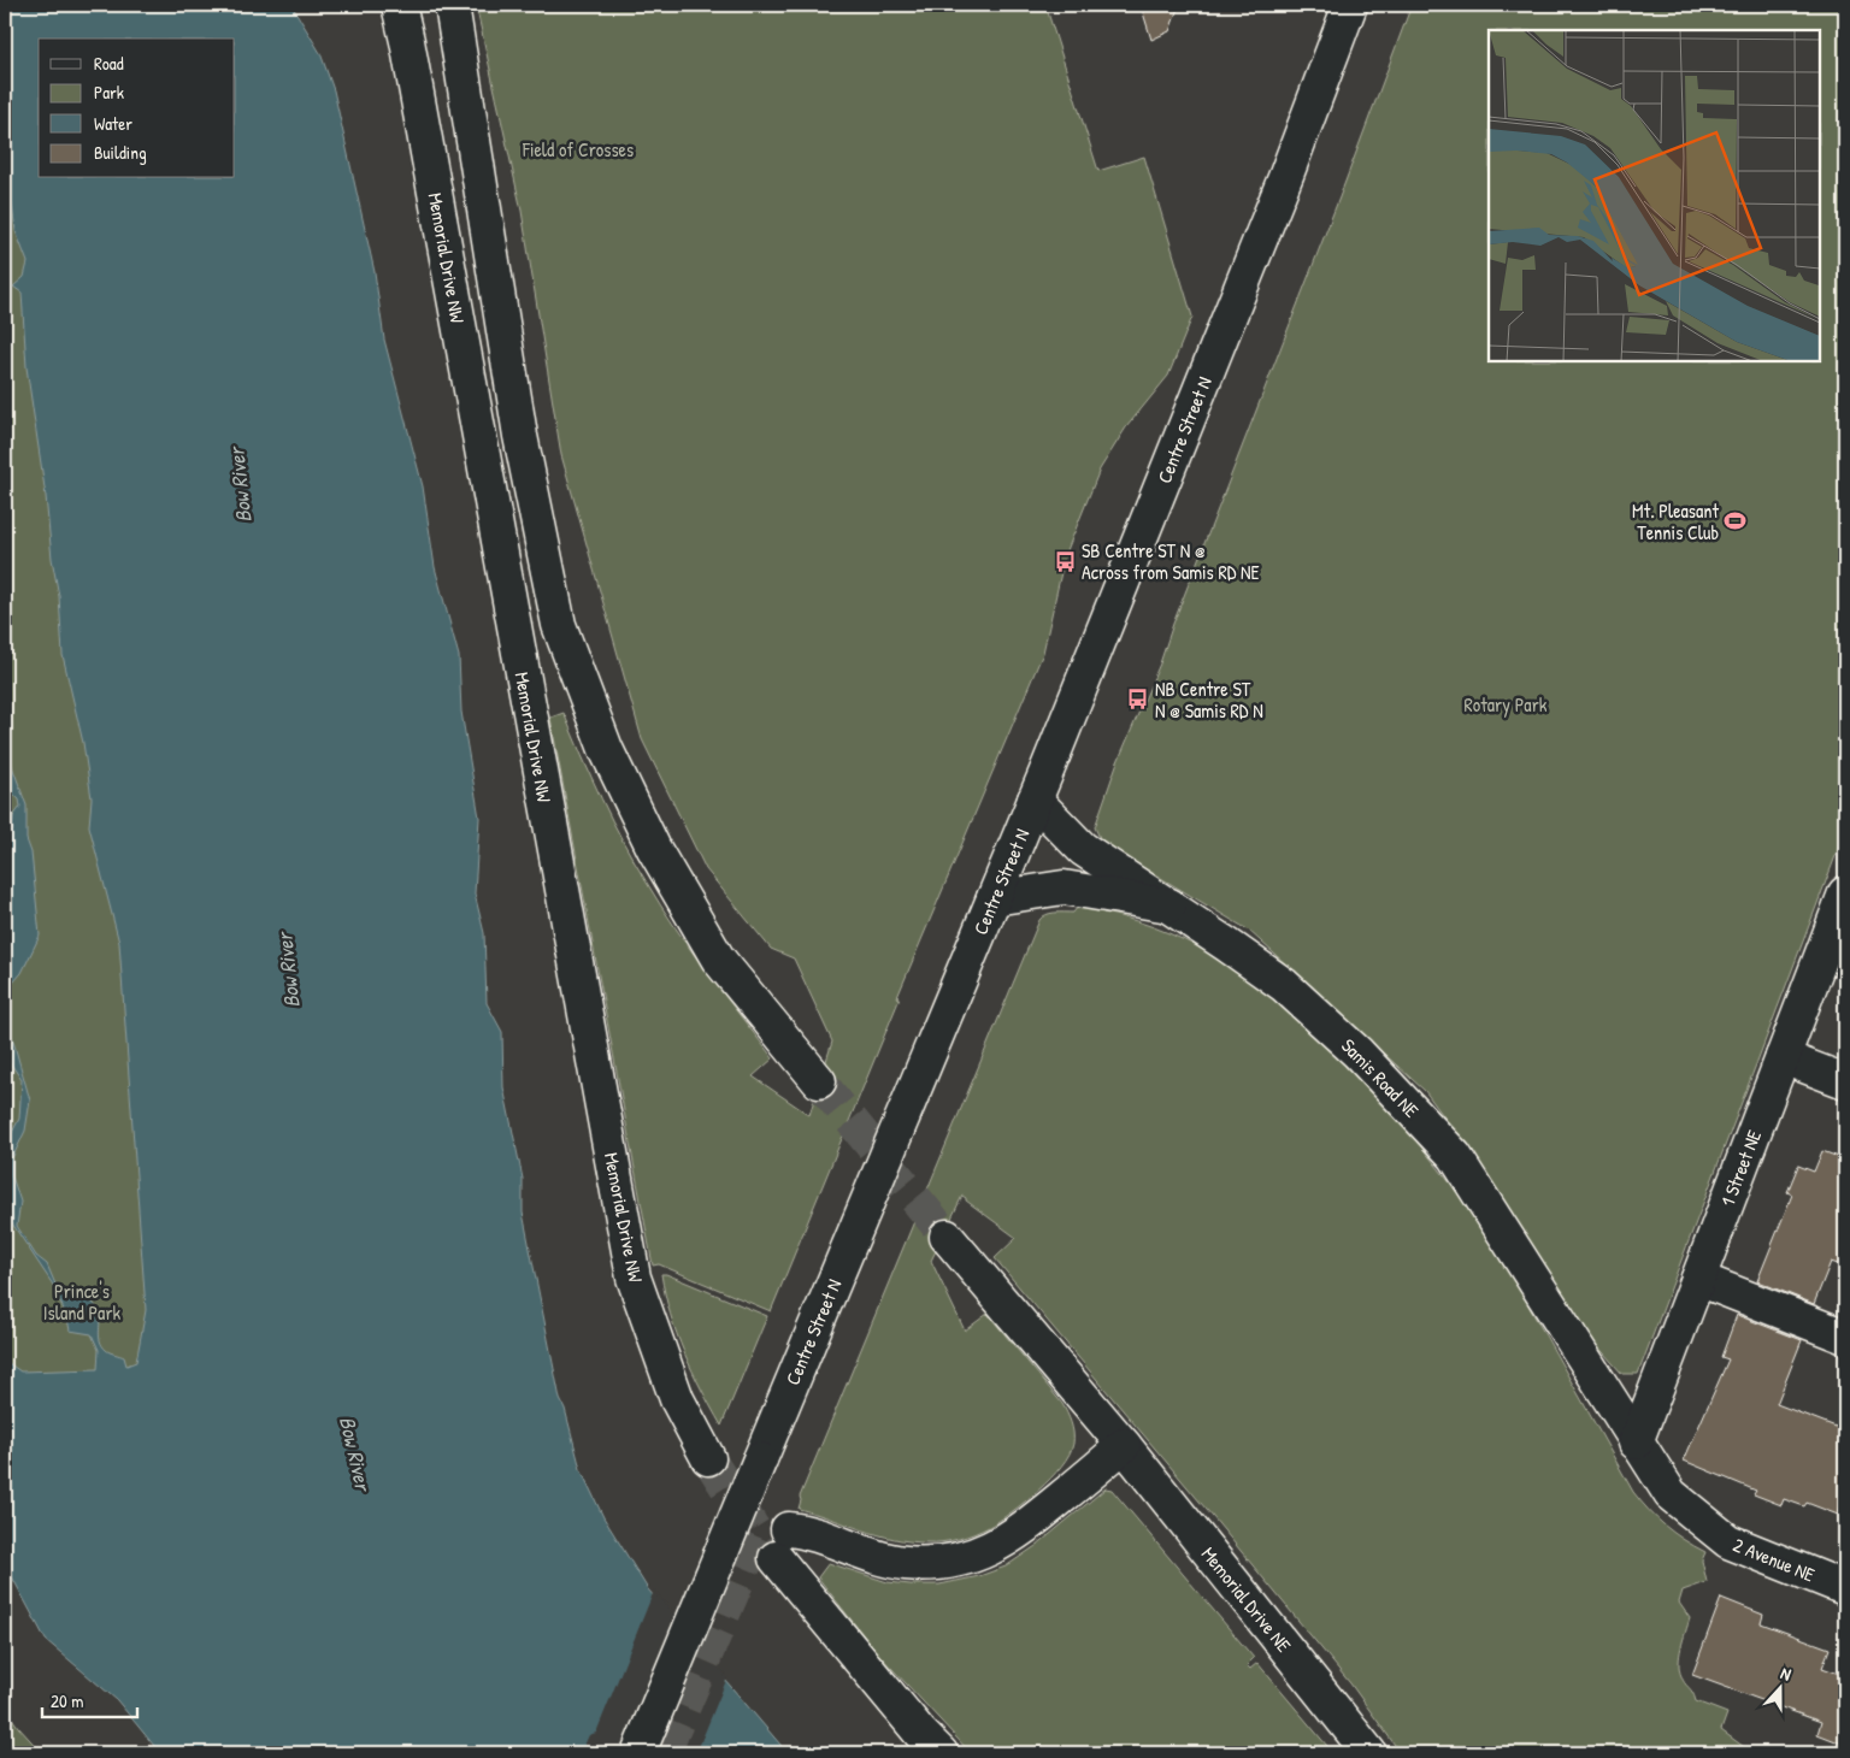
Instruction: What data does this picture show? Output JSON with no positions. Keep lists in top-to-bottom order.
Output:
{
  "streets": {
    "main road": [
      "Memorial Drive NW",
      "Centre Street N",
      "Samis Road NE",
      "1 Street NE",
      "2 Avenue NE",
      "Memorial Drive NE"
    ]
  },
  "crossings": [
    ["Centre Street N", "Samis Road NE"],
    ["Samis Road NE", "1 Street NE"],
    ["Samis Road NE", "2 Avenue NE"],
    ["1 Street NE", "2 Avenue NE"]
  ],
  "water": ["Bow River"],
  "parks": ["Field of Crosses", "Rotary Park", "Prince's Island Park"],
  "places": {
    "sports": ["Mt. Pleasant Tennis Club"],
    "bus stop": ["SB Centre ST N @ Across from Samis RD NE", "NB Centre ST N @ Samis RD N"]
  },
  "legend": [
    "Road",
    "Park",
    "Water",
    "Building"
  ],
  "scale_bar": "20 m",
  "north": "top"
}
